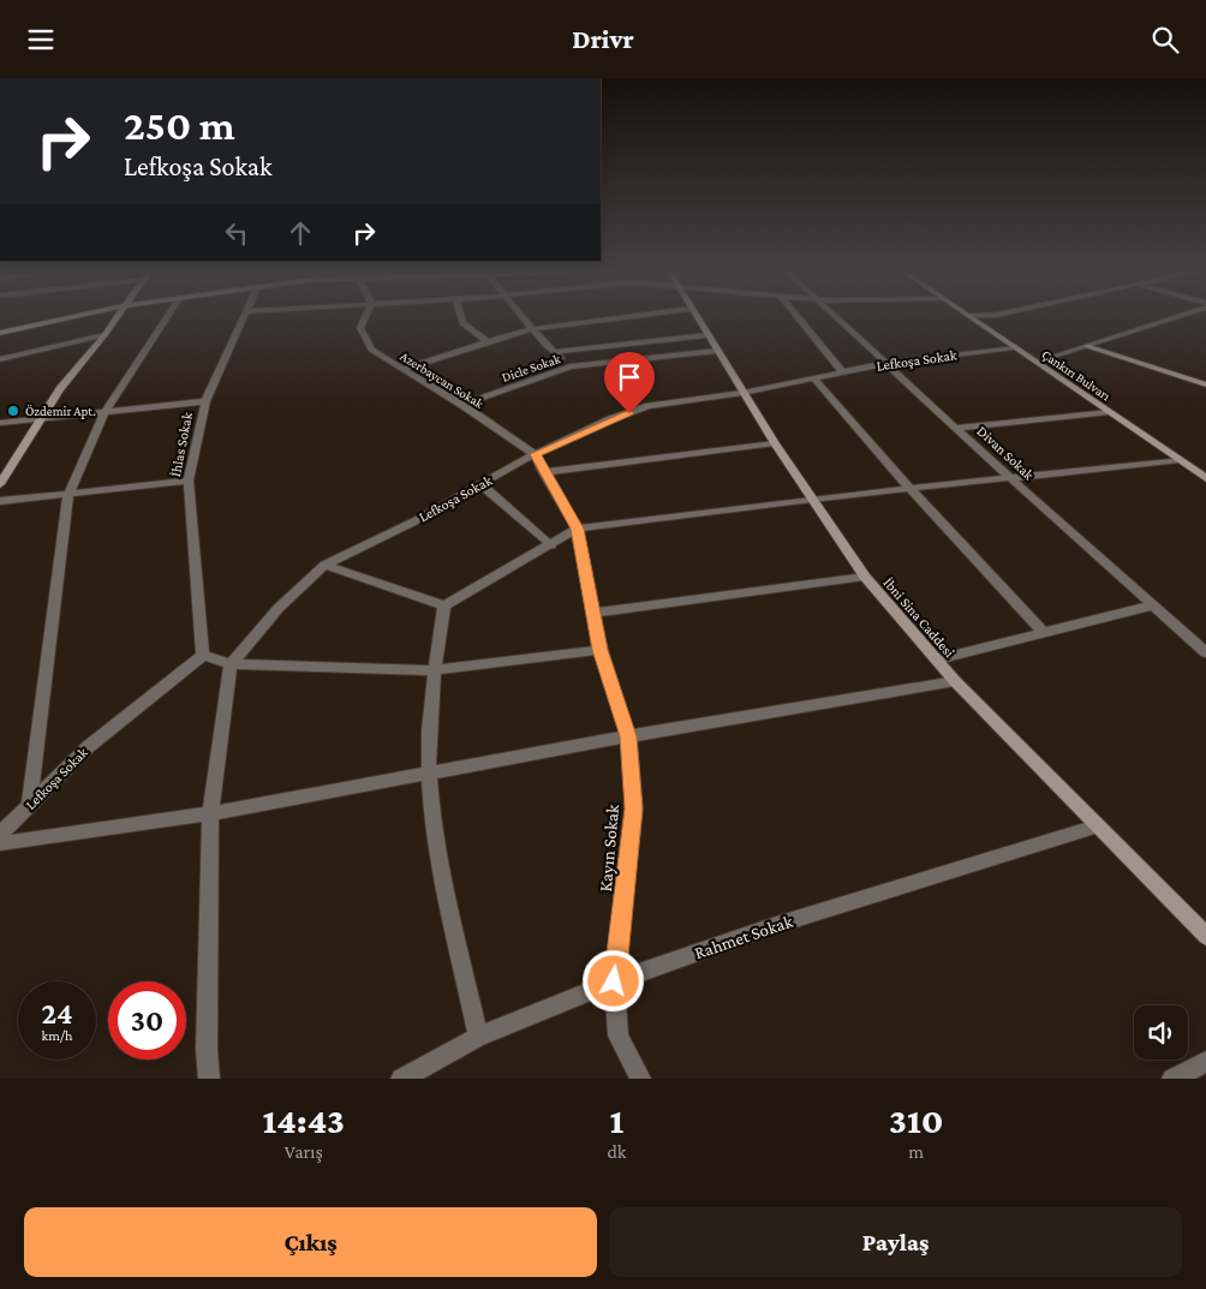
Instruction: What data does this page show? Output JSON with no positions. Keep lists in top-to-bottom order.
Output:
{
  "streets": {
    "street": [
      "Lefkoşa Sokak",
      "Dicle Sokak",
      "Çankırı Bulvarı",
      "Azerbaycan Sokak",
      "İhlas Sokak",
      "Divan Sokak",
      "İbni Sina Caddesi",
      "Kayın Sokak",
      "Rahmet Sokak"
    ]
  },
  "crossings": [
    ["Lefkoşa Sokak", "Çankırı Bulvarı"],
    ["Lefkoşa Sokak", "Azerbaycan Sokak"],
    ["Lefkoşa Sokak", "İhlas Sokak"],
    ["Lefkoşa Sokak", "Divan Sokak"],
    ["Lefkoşa Sokak", "İbni Sina Caddesi"],
    ["Lefkoşa Sokak", "Kayın Sokak"],
    ["Dicle Sokak", "Azerbaycan Sokak"],
    ["Dicle Sokak", "İbni Sina Caddesi"],
    ["Azerbaycan Sokak", "Kayın Sokak"],
    ["İbni Sina Caddesi", "Rahmet Sokak"],
    ["Kayın Sokak", "Rahmet Sokak"]
  ],
  "places": ["Özdemir Apt."],
  "page": {
    "header": "Drivr",
    "turn": ["250 m", "Lefkoşa Sokak"],
    "speed": "24 km/h",
    "limit": "30",
    "eta": [
      "14:43",
      "Varış",
      "1",
      "dk",
      "310",
      "m"
    ],
    "buttons": ["Çıkış", "Paylaş"]
  }
}
